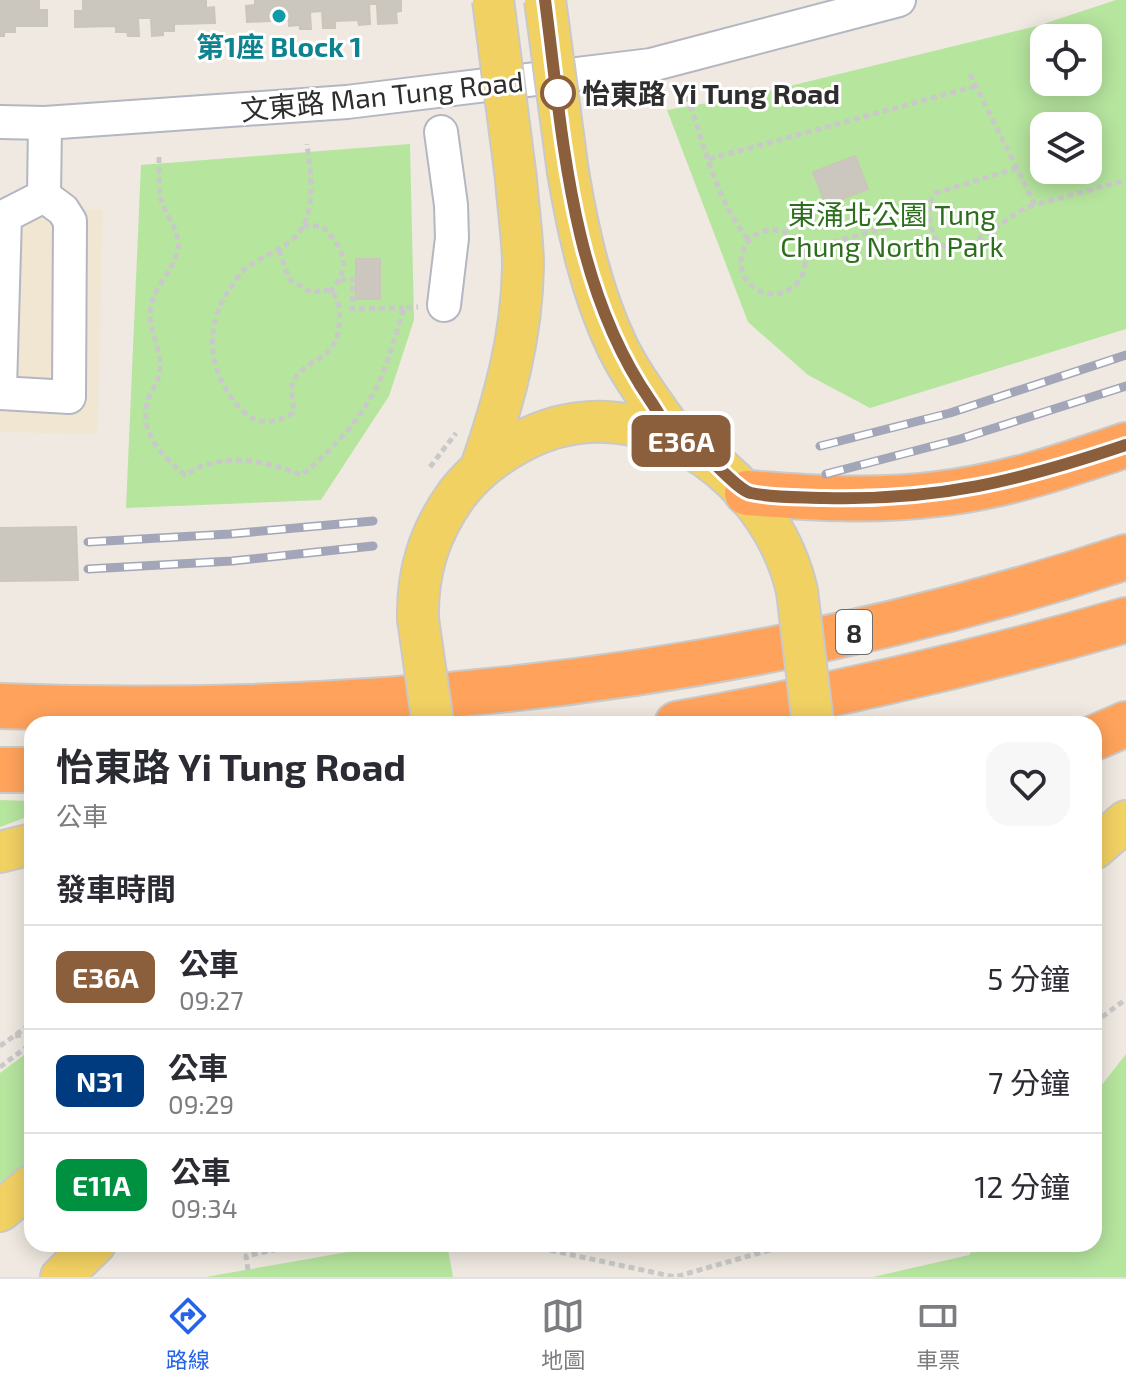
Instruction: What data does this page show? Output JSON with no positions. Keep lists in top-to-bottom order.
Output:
{
  "streets": {
    "highway": ["8"],
    "street": ["文東路 Man Tung Road"]
  },
  "parks": ["東涌北公園 Tung Chung North Park"],
  "places": ["第1座 Block 1", "怡東路 Yi Tung Road"],
  "lines": ["bus line E36A"],
  "page": {
    "on_map": "E36A",
    "heading": [
      ["怡東路 Yi Tung Road", "公車"],
      "發車時間"
    ],
    "list": [
      {
        "mark": "E36A",
        "name": "公車",
        "note": "09:27",
        "value": "5 分鐘"
      },
      {
        "mark": "N31",
        "name": "公車",
        "note": "09:29",
        "value": "7 分鐘"
      },
      {
        "mark": "E11A",
        "name": "公車",
        "note": "09:34",
        "value": "12 分鐘"
      }
    ],
    "tabs": ["路線", "地圖", "車票"]
  }
}
